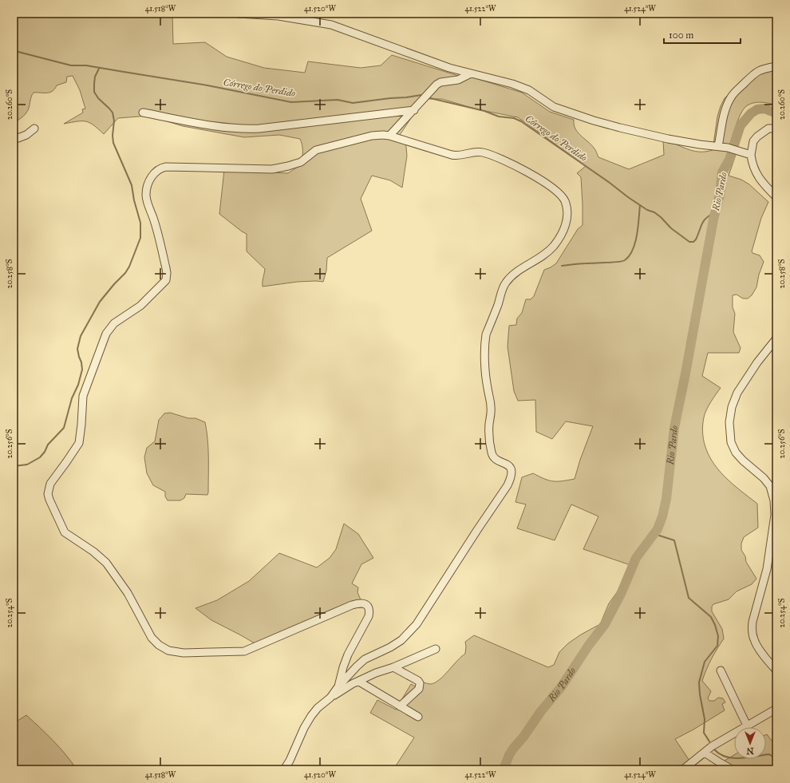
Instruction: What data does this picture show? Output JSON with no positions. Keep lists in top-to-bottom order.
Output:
{
  "water": ["Córrego do Perdido", "Rio Pardo"],
  "scale_bar": "100 m",
  "north": "bottom",
  "coordinates": [
    "41.518°W",
    "41.520°W",
    "41.522°W",
    "41.524°W",
    "20.260°S",
    "20.258°S",
    "20.256°S",
    "20.254°S"
  ]
}
